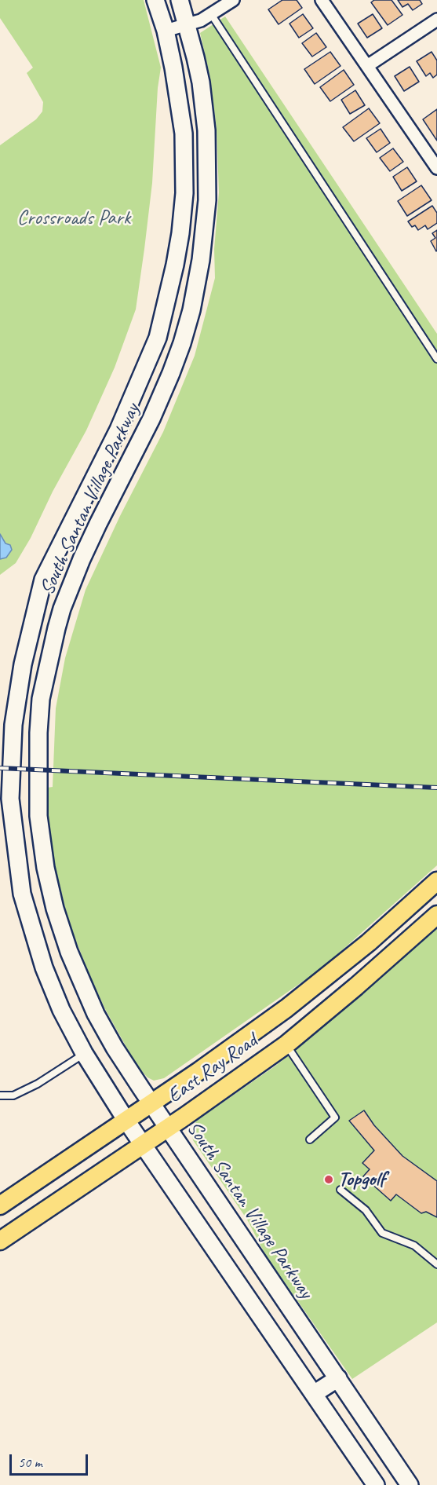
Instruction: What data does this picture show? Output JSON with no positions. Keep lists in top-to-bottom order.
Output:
{
  "streets": {
    "main road": ["South Santan Village Parkway", "East Ray Road"]
  },
  "crossings": [
    ["South Santan Village Parkway", "East Ray Road"]
  ],
  "parks": ["Crossroads Park"],
  "places": ["Topgolf"],
  "scale_bar": "50 m"
}
